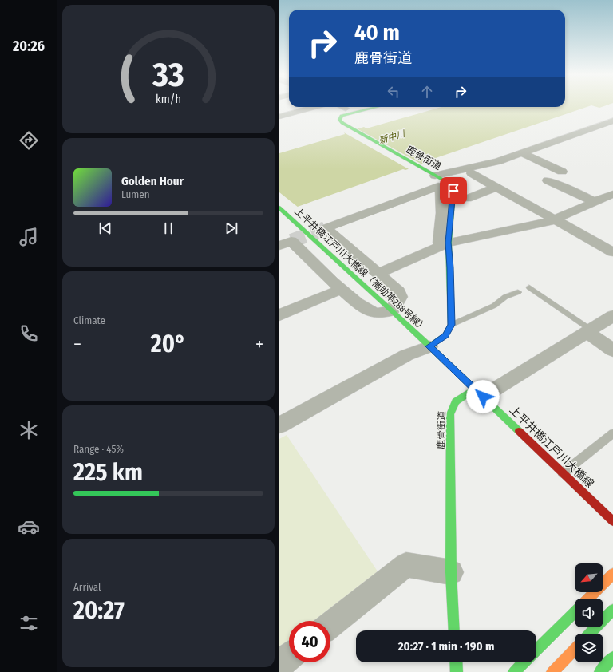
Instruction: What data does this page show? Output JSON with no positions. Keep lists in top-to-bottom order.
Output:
{
  "streets": {
    "street": ["鹿骨街道", "上平井橋江戸川大橋線（補助第288号線）", "上平井橋江戸川大橋線"]
  },
  "crossings": [
    ["鹿骨街道", "上平井橋江戸川大橋線"]
  ],
  "water": ["新中川"],
  "north": "bottom left",
  "page": {
    "tabs": "20:26",
    "turn": ["40 m", "鹿骨街道"],
    "song": ["Golden Hour", "Lumen"],
    "tile": [
      "Climate",
      ["Range · 45%", "225 km"],
      ["Arrival", "20:27"]
    ],
    "heat": ["−", "20°", "+"],
    "limit": "40",
    "trip": "20:27 · 1 min · 190 m",
    "gauge": ["33", "km/h"]
  }
}
